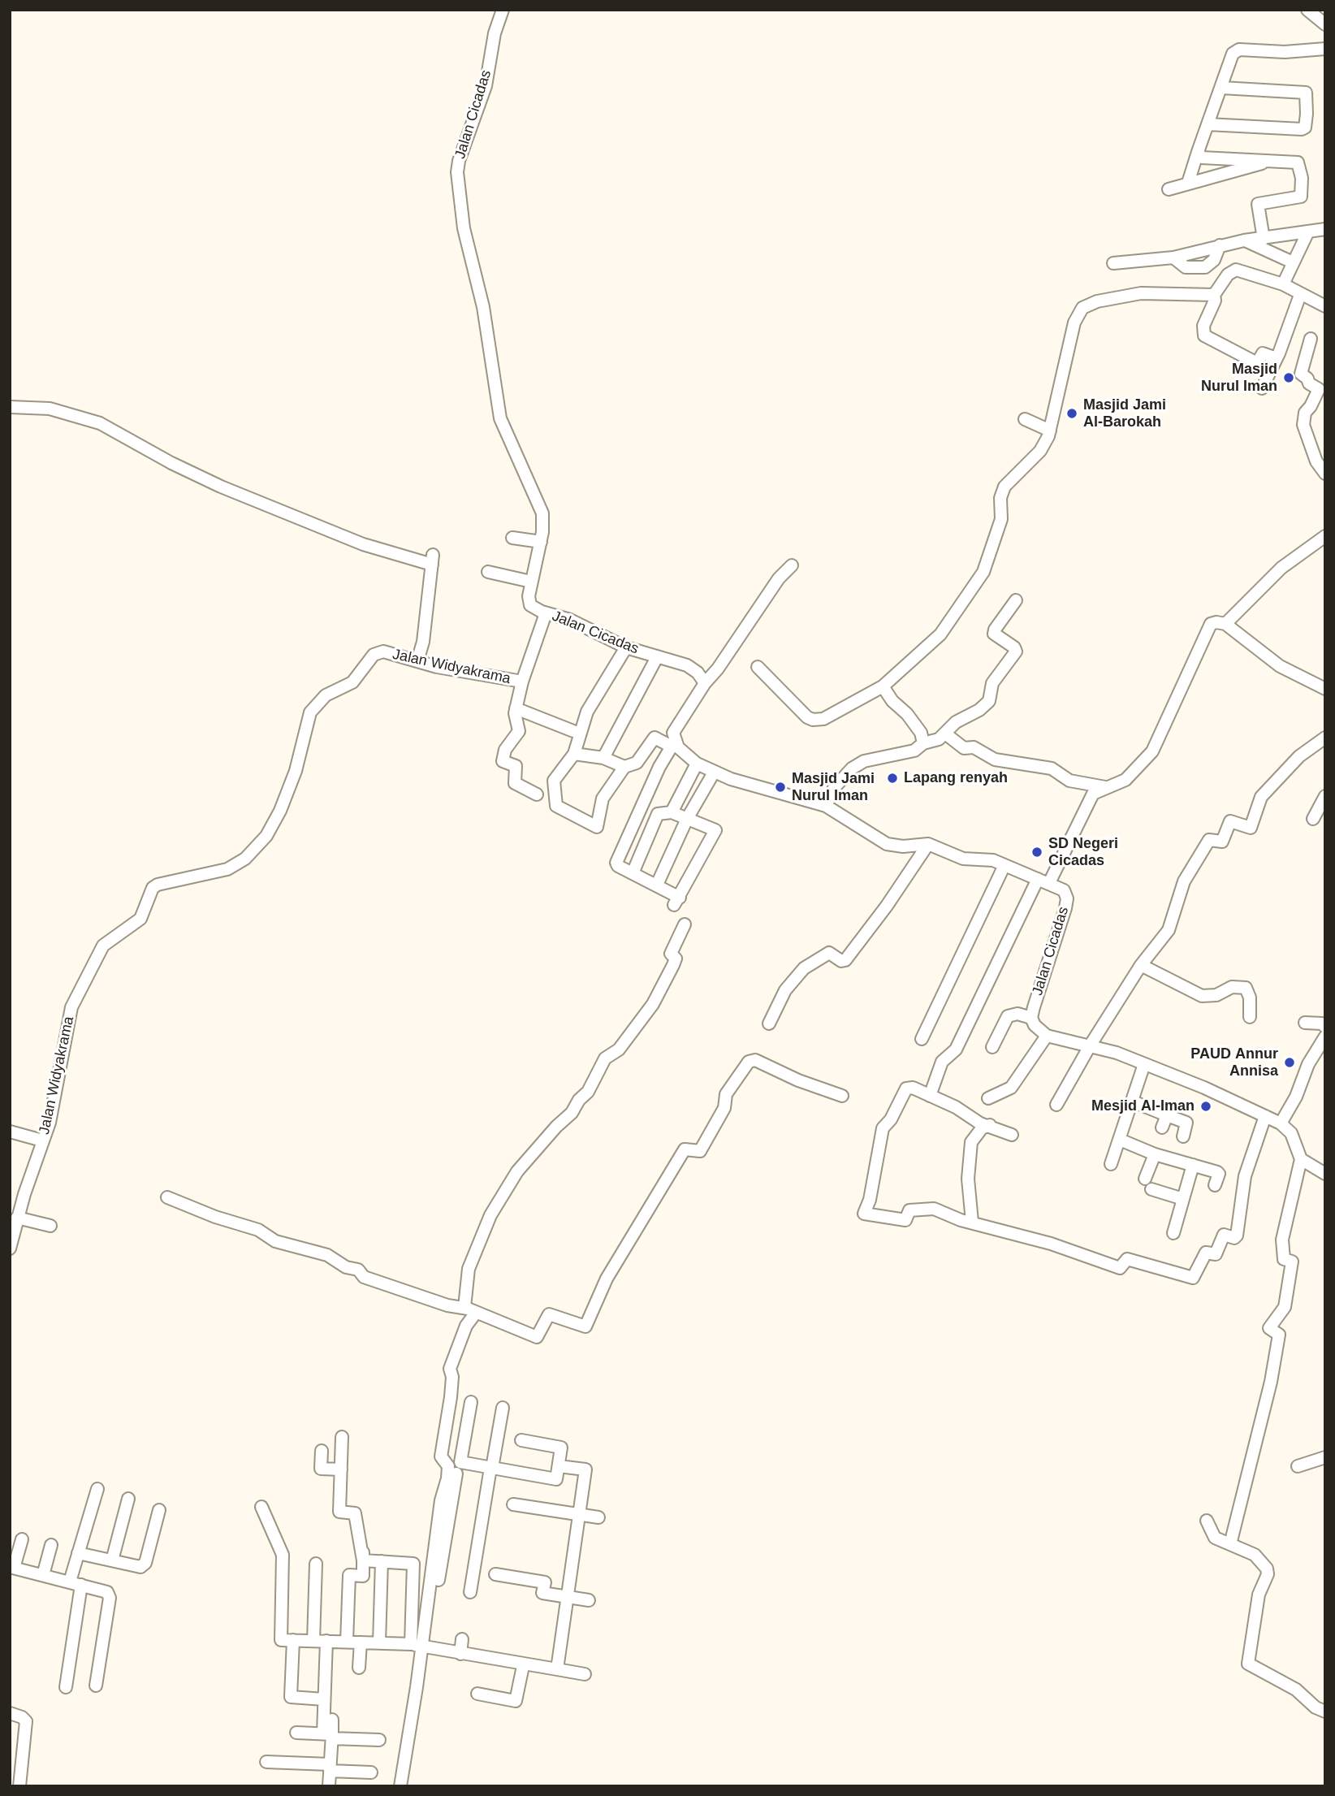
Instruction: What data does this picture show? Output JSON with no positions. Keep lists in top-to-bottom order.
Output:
{
  "streets": {
    "street": ["Jalan Cicadas", "Jalan Widyakrama"]
  },
  "crossings": [
    ["Jalan Cicadas", "Jalan Widyakrama"]
  ],
  "places": [
    "Masjid Nurul Iman",
    "Masjid Jami Al-Barokah",
    "Lapang renyah",
    "Masjid Jami Nurul Iman",
    "SD Negeri Cicadas",
    "PAUD Annur Annisa",
    "Mesjid Al-Iman"
  ]
}
